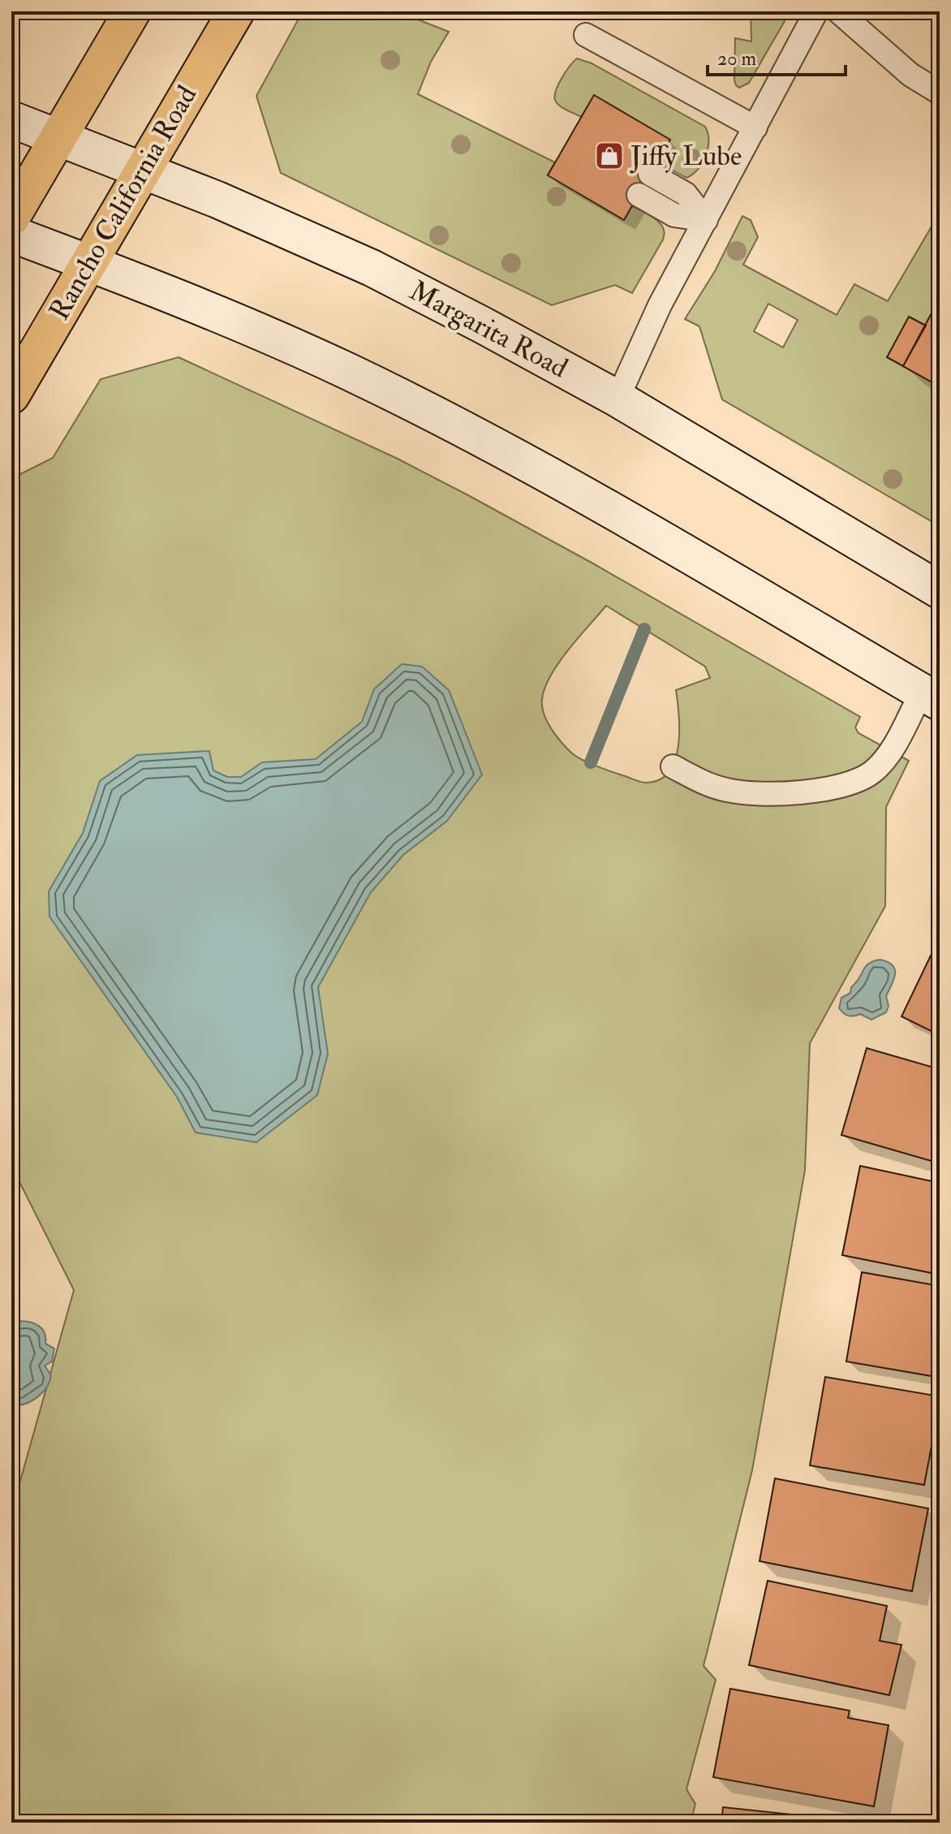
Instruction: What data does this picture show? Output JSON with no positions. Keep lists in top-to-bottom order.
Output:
{
  "streets": {
    "main road": ["Rancho California Road", "Margarita Road"]
  },
  "crossings": [
    ["Rancho California Road", "Margarita Road"]
  ],
  "places": {
    "shop": ["Jiffy Lube"]
  },
  "scale_bar": "20 m"
}
